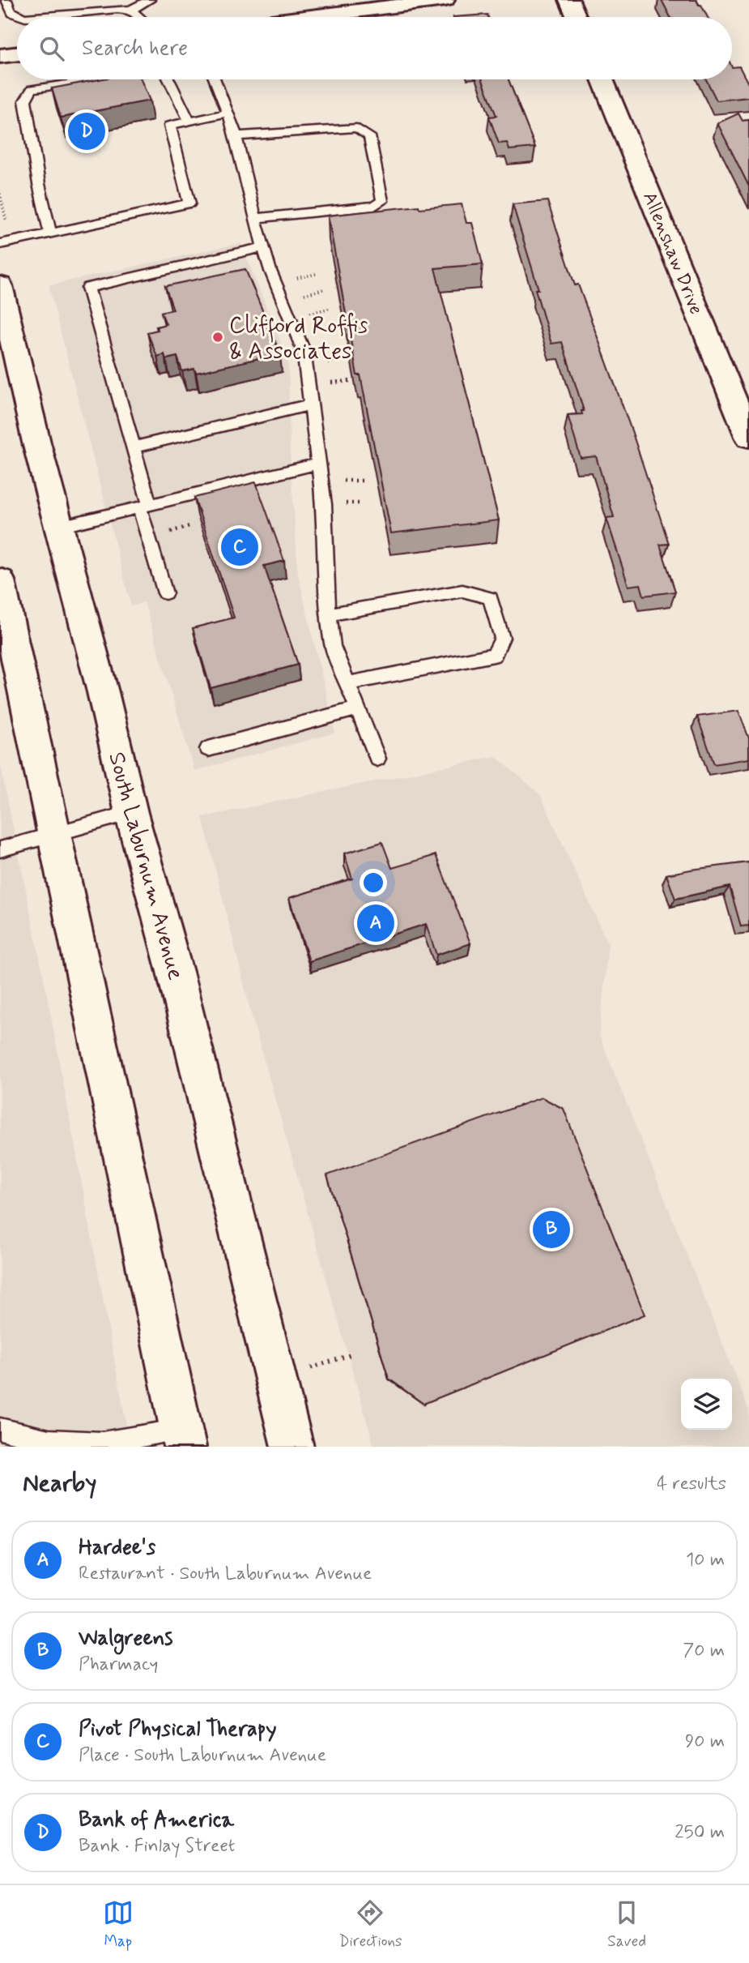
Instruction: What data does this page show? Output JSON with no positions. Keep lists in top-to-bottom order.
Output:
{
  "streets": {
    "main road": ["Allenshaw Drive", "South Laburnum Avenue"]
  },
  "places": ["Clifford Roffis & Associates"],
  "page": {
    "search": "Search here",
    "pins": [
      "D",
      "C",
      "A",
      "B"
    ],
    "heading": ["Nearby", "4 results"],
    "list": [
      {
        "mark": "A",
        "name": "Hardee's",
        "note": "Restaurant · South Laburnum Avenue",
        "value": "10 m"
      },
      {
        "mark": "B",
        "name": "Walgreens",
        "note": "Pharmacy",
        "value": "70 m"
      },
      {
        "mark": "C",
        "name": "Pivot Physical Therapy",
        "note": "Place · South Laburnum Avenue",
        "value": "90 m"
      },
      {
        "mark": "D",
        "name": "Bank of America",
        "note": "Bank · Finlay Street",
        "value": "250 m"
      }
    ],
    "nav": ["Map", "Directions", "Saved"]
  }
}
